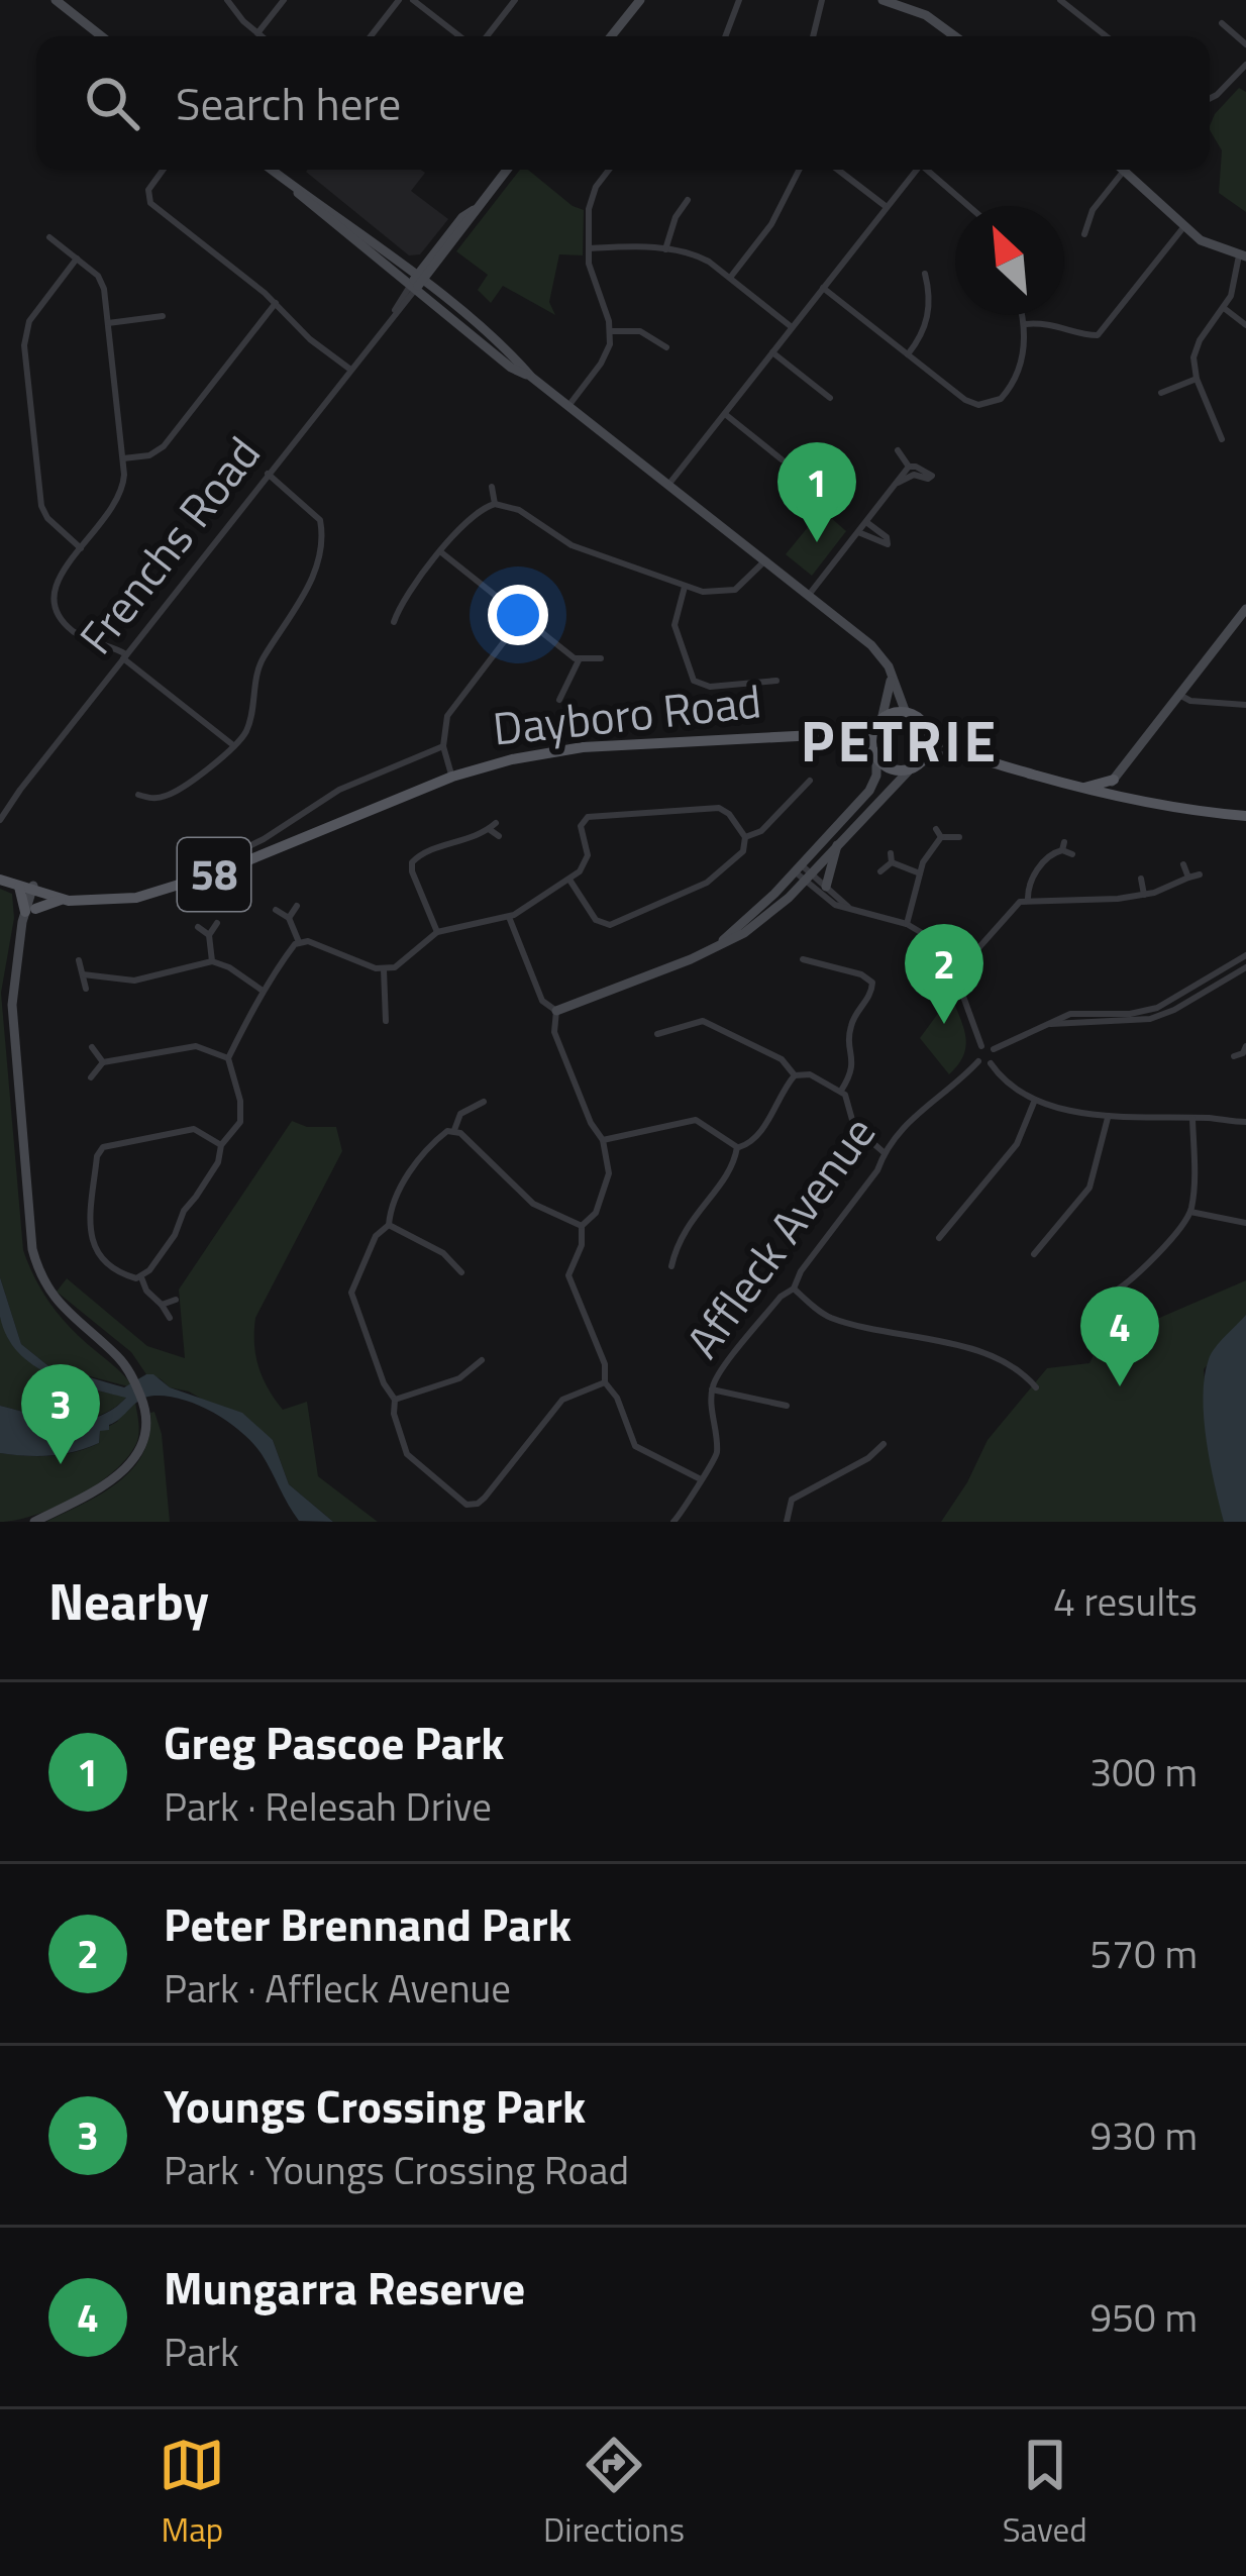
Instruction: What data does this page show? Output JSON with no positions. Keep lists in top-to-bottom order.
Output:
{
  "streets": {
    "main road": ["Frenchs Road", "Dayboro Road", "58"],
    "street": ["Affleck Avenue"]
  },
  "crossings": [
    ["Dayboro Road", "58"]
  ],
  "districts": ["PETRIE"],
  "north": "top left",
  "page": {
    "search": "Search here",
    "pins": [
      "1",
      "2",
      "4",
      "3"
    ],
    "heading": ["Nearby", "4 results"],
    "list": [
      {
        "mark": "1",
        "name": "Greg Pascoe Park",
        "note": "Park · Relesah Drive",
        "value": "300 m"
      },
      {
        "mark": "2",
        "name": "Peter Brennand Park",
        "note": "Park · Affleck Avenue",
        "value": "570 m"
      },
      {
        "mark": "3",
        "name": "Youngs Crossing Park",
        "note": "Park · Youngs Crossing Road",
        "value": "930 m"
      },
      {
        "mark": "4",
        "name": "Mungarra Reserve",
        "note": "Park",
        "value": "950 m"
      }
    ],
    "nav": ["Map", "Directions", "Saved"]
  }
}
